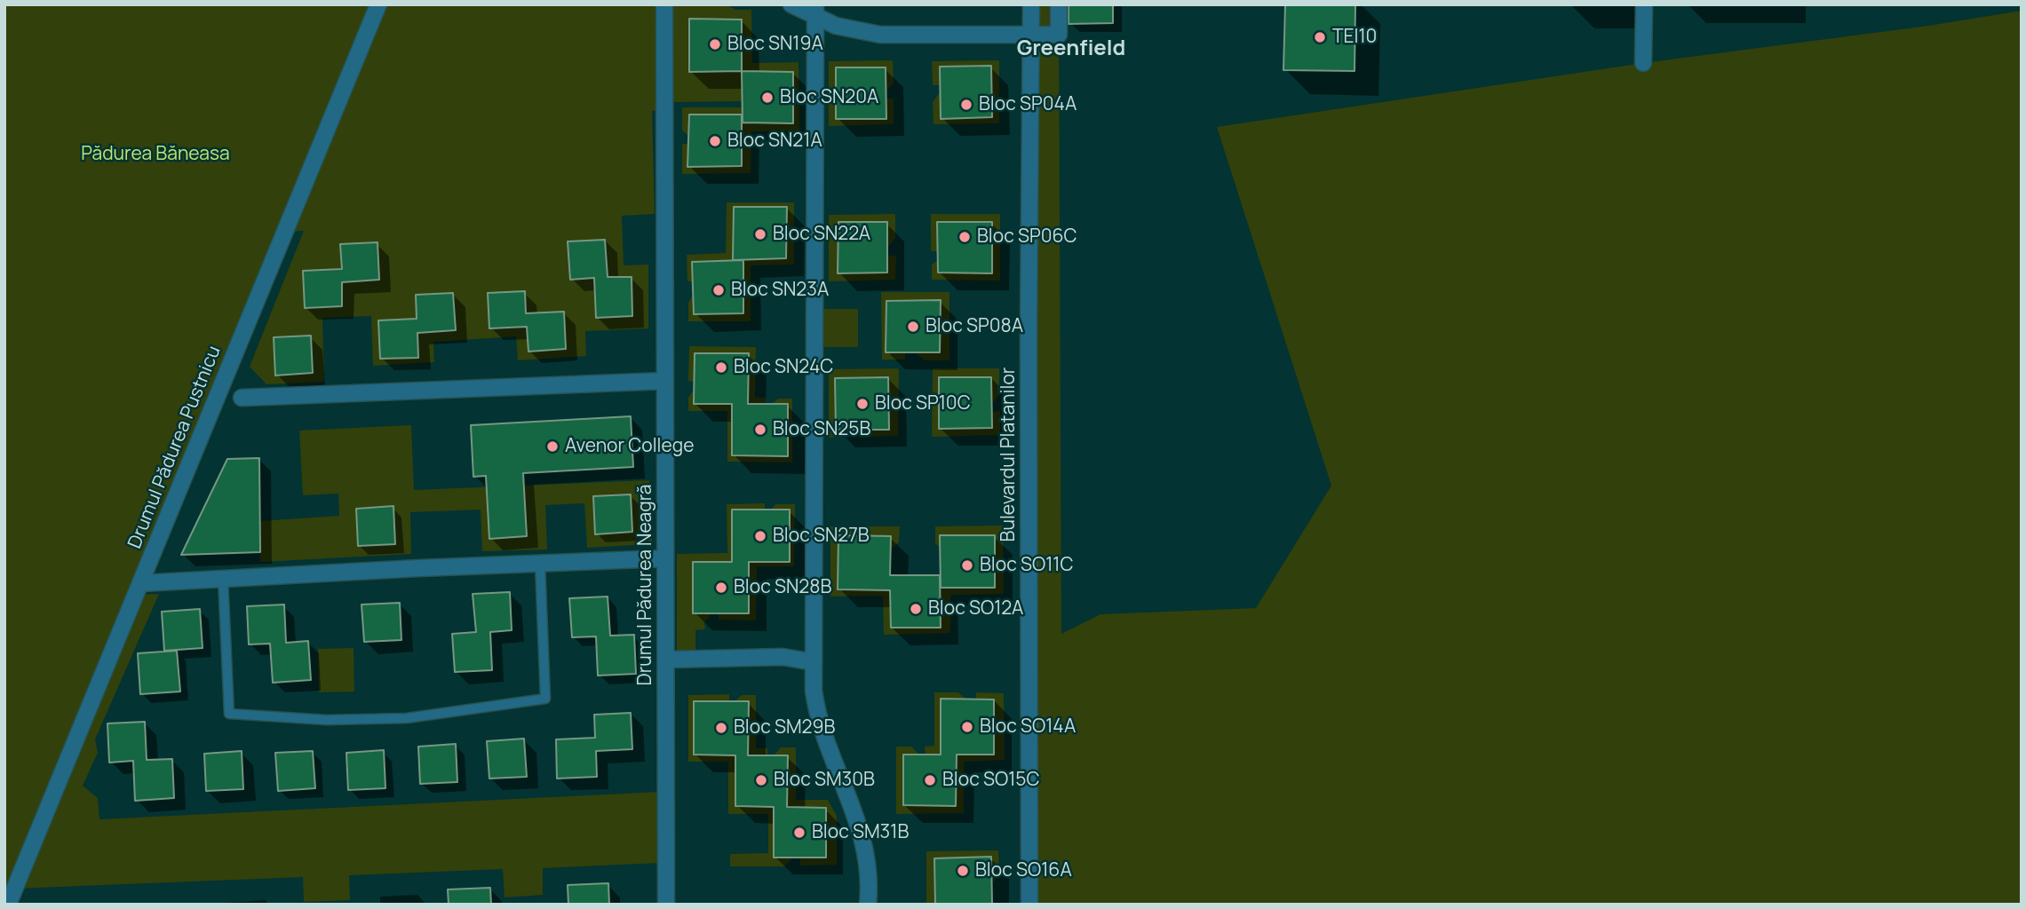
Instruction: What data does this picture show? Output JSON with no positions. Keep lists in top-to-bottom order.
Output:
{
  "streets": {
    "street": ["Drumul Pădurea Pustnicu", "Bulevardul Platanilor", "Drumul Pădurea Neagră"]
  },
  "districts": ["Greenfield"],
  "parks": ["Pădurea Băneasa"],
  "places": [
    "TEI10",
    "Bloc SN19A",
    "Bloc SN20A",
    "Bloc SP04A",
    "Bloc SN21A",
    "Bloc SN22A",
    "Bloc SP06C",
    "Bloc SN23A",
    "Bloc SP08A",
    "Bloc SN24C",
    "Bloc SP10C",
    "Bloc SN25B",
    "Avenor College",
    "Bloc SN27B",
    "Bloc SO11C",
    "Bloc SN28B",
    "Bloc SO12A",
    "Bloc SO14A",
    "Bloc SM29B",
    "Bloc SM30B",
    "Bloc SO15C",
    "Bloc SM31B",
    "Bloc SO16A"
  ]
}
